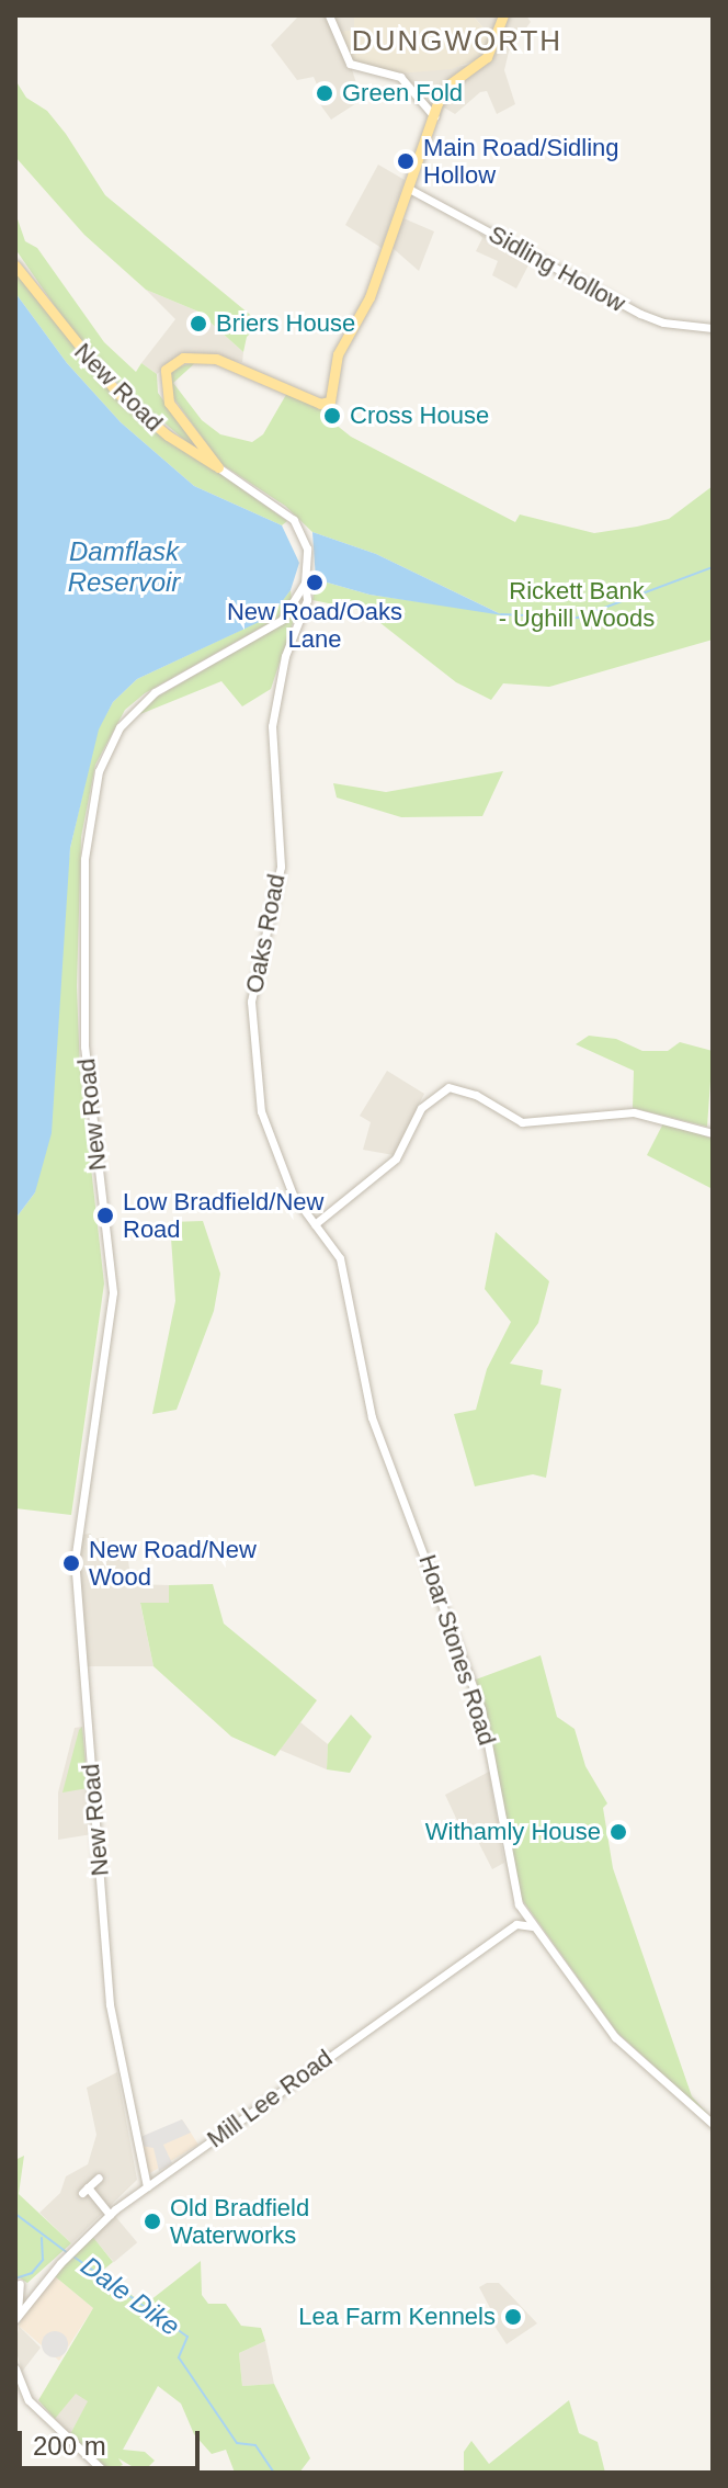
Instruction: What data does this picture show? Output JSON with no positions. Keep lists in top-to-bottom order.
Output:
{
  "streets": {
    "main road": ["New Road"],
    "street": [
      "Sidling Hollow",
      "Oaks Road",
      "Hoar Stones Road",
      "Mill Lee Road"
    ]
  },
  "crossings": [
    ["New Road", "Oaks Road"],
    ["New Road", "Mill Lee Road"],
    ["Oaks Road", "Hoar Stones Road"]
  ],
  "districts": ["DUNGWORTH"],
  "water": ["Damflask Reservoir", "Dale Dike"],
  "parks": ["Rickett Bank - Ughill Woods"],
  "places": [
    "Green Fold",
    "Main Road/Sidling Hollow",
    "Briers House",
    "Cross House",
    "New Road/Oaks Lane",
    "Low Bradfield/New Road",
    "New Road/New Wood",
    "Withamly House",
    "Old Bradfield Waterworks",
    "Lea Farm Kennels"
  ],
  "scale_bar": "200 m"
}
